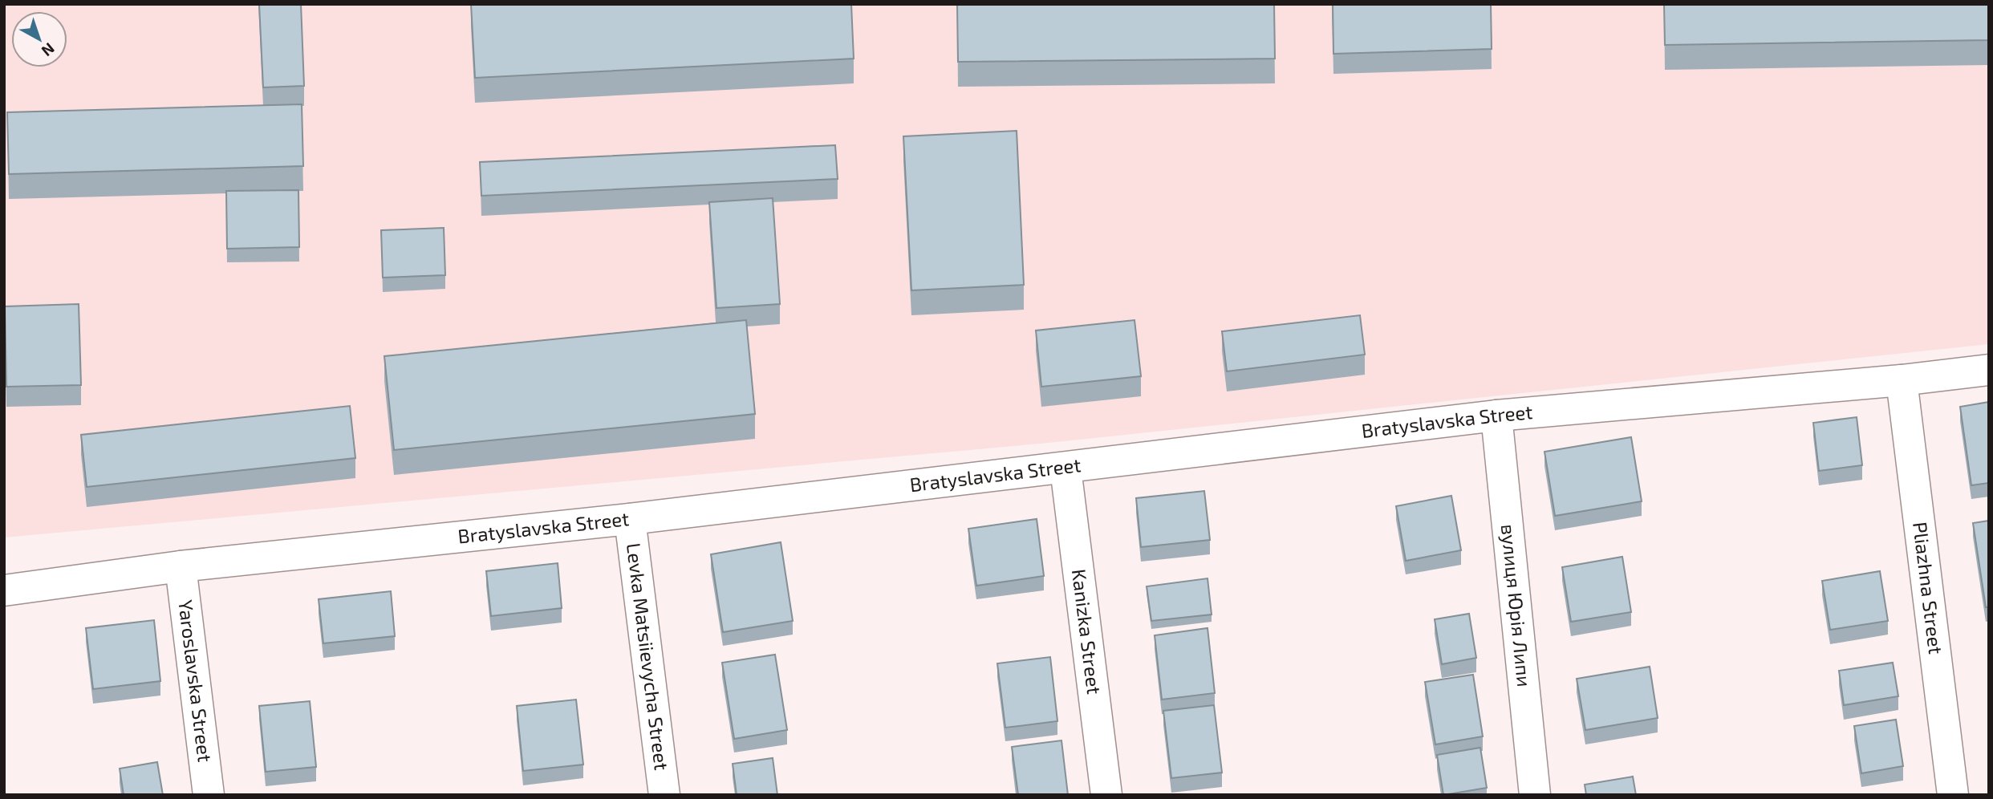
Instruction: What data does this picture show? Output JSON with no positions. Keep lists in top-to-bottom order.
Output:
{
  "streets": {
    "street": [
      "Bratyslavska Street",
      "Pliazhna Street",
      "вулиця Юрія Липи",
      "Kanizka Street",
      "Levka Matsiievycha Street",
      "Yaroslavska Street"
    ]
  },
  "crossings": [
    ["Bratyslavska Street", "Pliazhna Street"],
    ["Bratyslavska Street", "вулиця Юрія Липи"],
    ["Bratyslavska Street", "Kanizka Street"],
    ["Bratyslavska Street", "Levka Matsiievycha Street"],
    ["Bratyslavska Street", "Yaroslavska Street"]
  ],
  "north": "bottom right"
}
